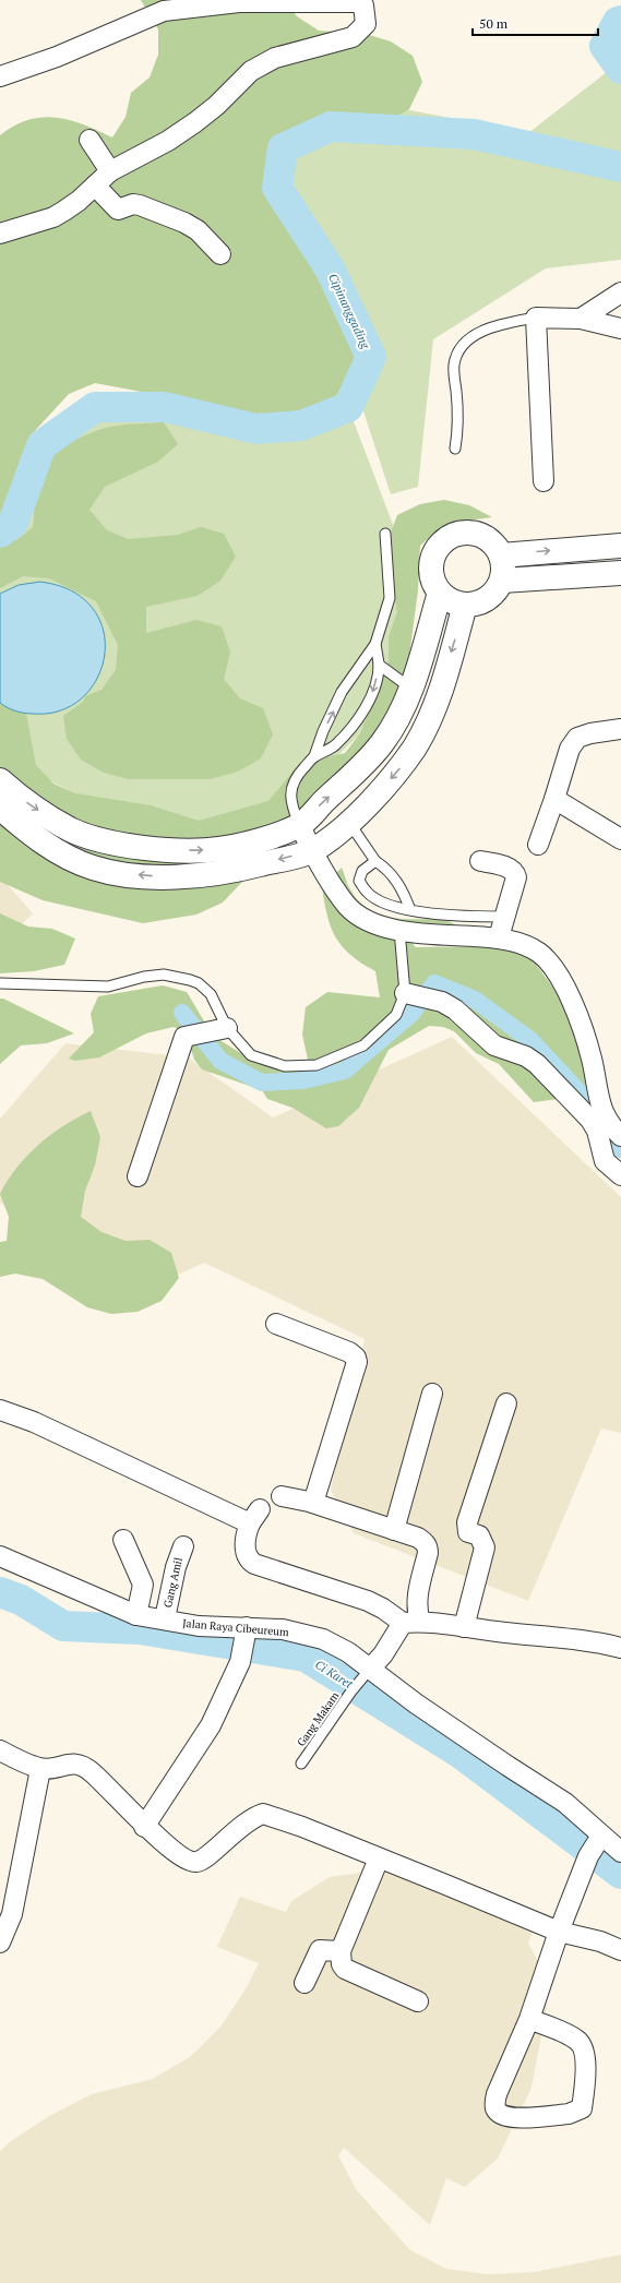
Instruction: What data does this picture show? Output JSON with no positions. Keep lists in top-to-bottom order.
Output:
{
  "streets": {
    "street": ["Gang Amil", "Jalan Raya Cibeureum"],
    "lane": ["Gang Makam"]
  },
  "crossings": [
    ["Gang Amil", "Jalan Raya Cibeureum"],
    ["Jalan Raya Cibeureum", "Gang Makam"]
  ],
  "water": ["Cipinanggading", "Ci Karet"],
  "scale_bar": "50 m"
}
